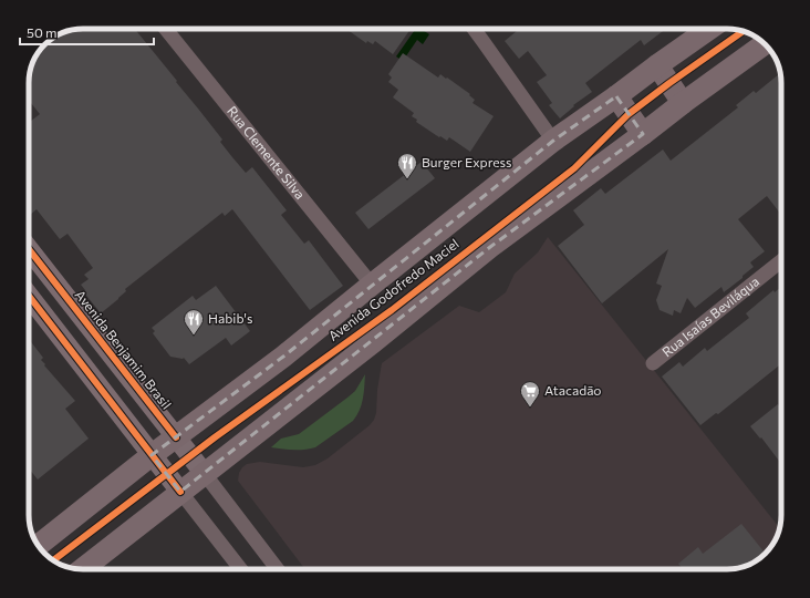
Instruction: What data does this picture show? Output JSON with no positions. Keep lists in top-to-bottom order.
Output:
{
  "streets": {
    "main road": ["Avenida Godofredo Maciel", "Avenida Benjamim Brasil"],
    "street": ["Rua Clemente Silva", "Rua Isaías Beviláqua"]
  },
  "crossings": [
    ["Rua Clemente Silva", "Avenida Godofredo Maciel"],
    ["Avenida Godofredo Maciel", "Avenida Benjamim Brasil"]
  ],
  "places": {
    "restaurant": ["Burger Express", "Habib's"],
    "supermarket": ["Atacadão"]
  },
  "scale_bar": "50 m"
}
